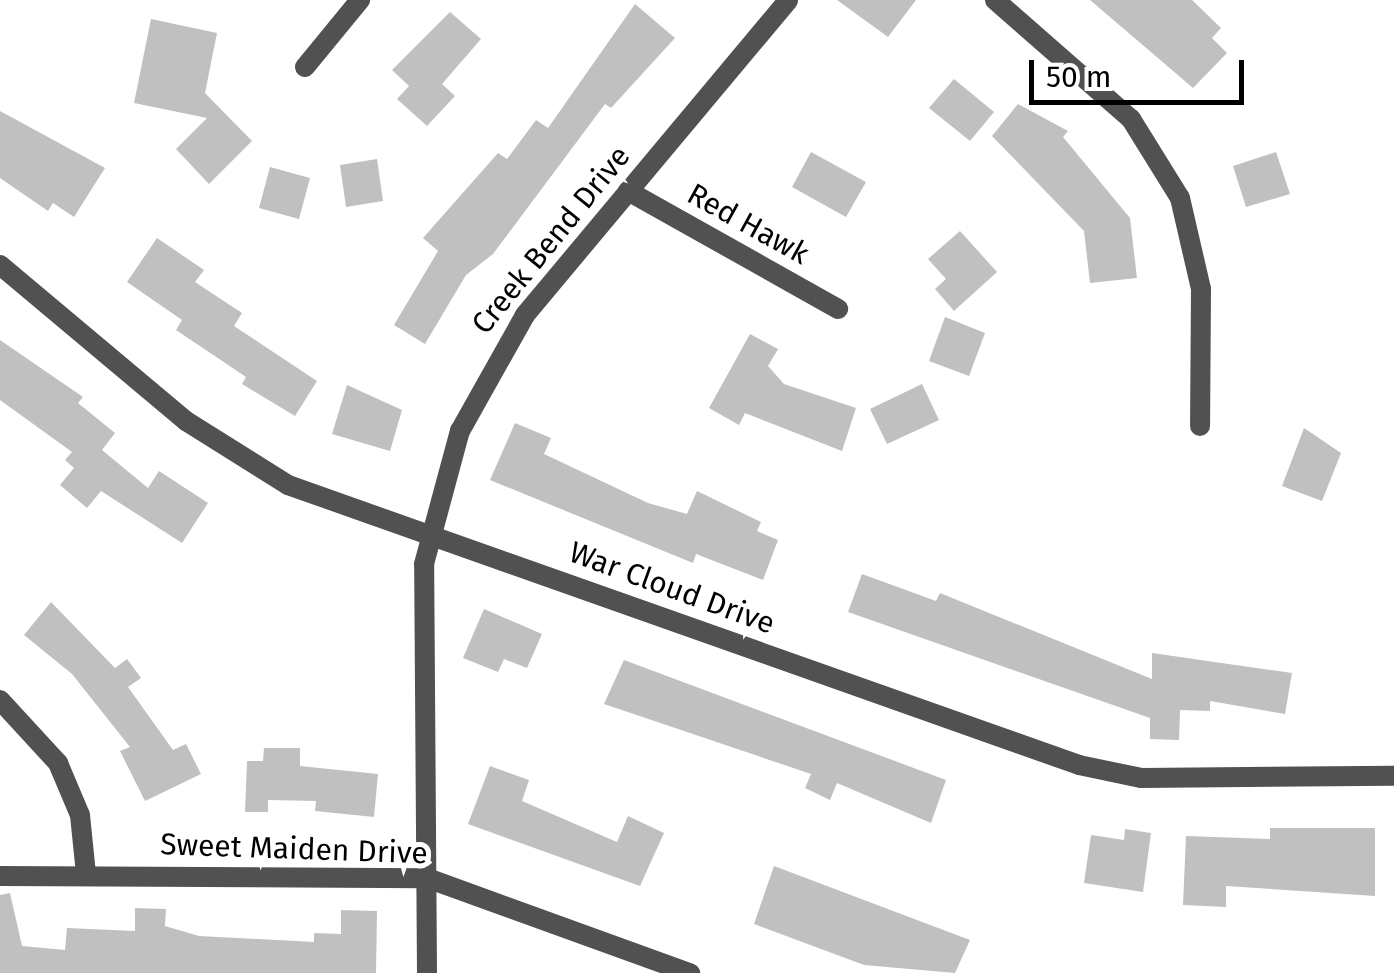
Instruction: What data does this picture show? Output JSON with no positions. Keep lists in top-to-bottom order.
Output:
{
  "streets": {
    "street": [
      "Red Hawk",
      "Creek Bend Drive",
      "War Cloud Drive",
      "Sweet Maiden Drive"
    ]
  },
  "crossings": [
    ["Red Hawk", "Creek Bend Drive"],
    ["Creek Bend Drive", "War Cloud Drive"],
    ["Creek Bend Drive", "Sweet Maiden Drive"]
  ],
  "scale_bar": "50 m"
}
